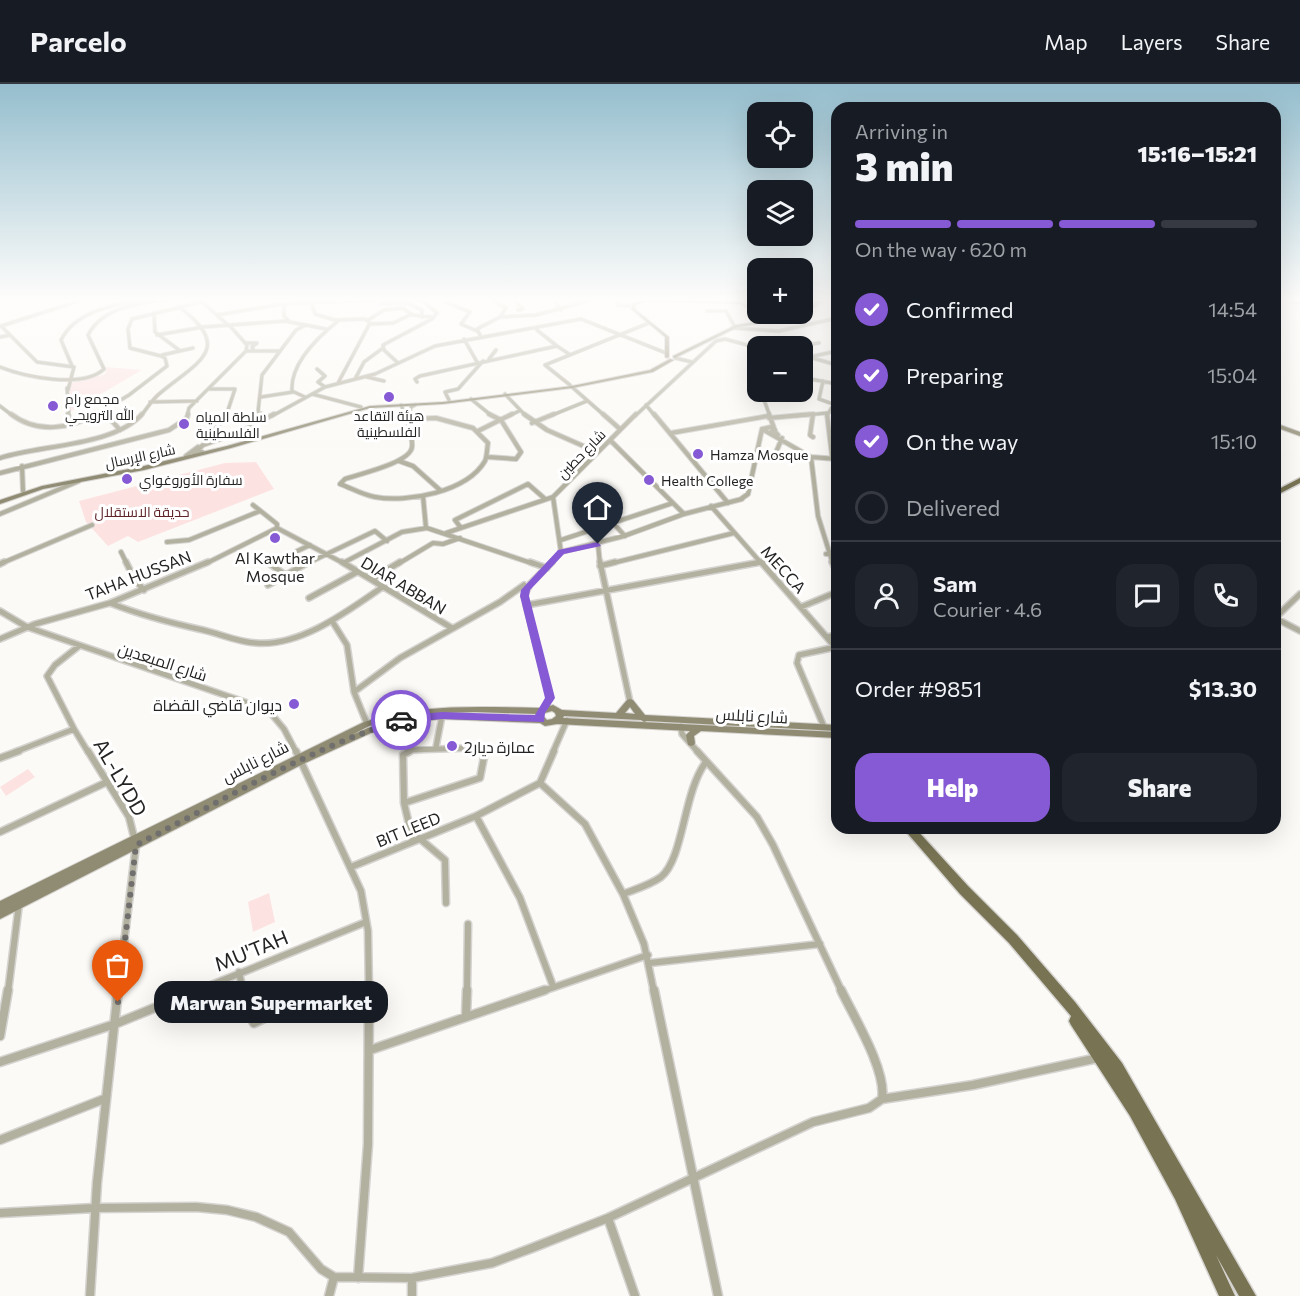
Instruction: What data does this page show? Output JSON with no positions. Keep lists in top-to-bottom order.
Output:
{
  "streets": {
    "main road": ["شارع الإرسال", "شارع نابلس"],
    "street": [
      "شارع حطين",
      "MECCA",
      "TAHA HUSSAN",
      "DIAR ABBAN",
      "شارع المبعدين",
      "AL-LYDD",
      "BIT LEED",
      "MU'TAH"
    ]
  },
  "crossings": [
    ["TAHA HUSSAN", "DIAR ABBAN"],
    ["TAHA HUSSAN", "شارع المبعدين"],
    ["شارع المبعدين", "شارع نابلس"],
    ["شارع المبعدين", "BIT LEED"],
    ["شارع المبعدين", "MU'TAH"],
    ["شارع نابلس", "AL-LYDD"],
    ["AL-LYDD", "MU'TAH"]
  ],
  "parks": ["حديقة الاستقلال"],
  "places": [
    "هيئة التقاعد الفلسطينية",
    "مجمع رام الله الترويحي",
    "سلطة المياه الفلسطينية",
    "Hamza Mosque",
    "سفارة الأوروغواي",
    "Health College",
    "Al Kawthar Mosque",
    "ديوان قاضي القضاة",
    "عمارة ديار2",
    "Marwan Supermarket"
  ],
  "page": {
    "header": "Parcelo",
    "nav": ["Map", "Layers", "Share"],
    "map_buttons": ["+", "−"],
    "heading": ["3 min", "Arriving in", "15:16–15:21"],
    "panel": [
      "Sam",
      "Courier · 4.6",
      "Order #9851",
      "$13.30"
    ],
    "bar": "On the way · 620 m",
    "list": [
      ["Confirmed", "14:54"],
      ["Preparing", "15:04"],
      ["On the way", "15:10"],
      "Delivered"
    ],
    "buttons": ["Help", "Share"],
    "bubble": "Marwan Supermarket"
  }
}
